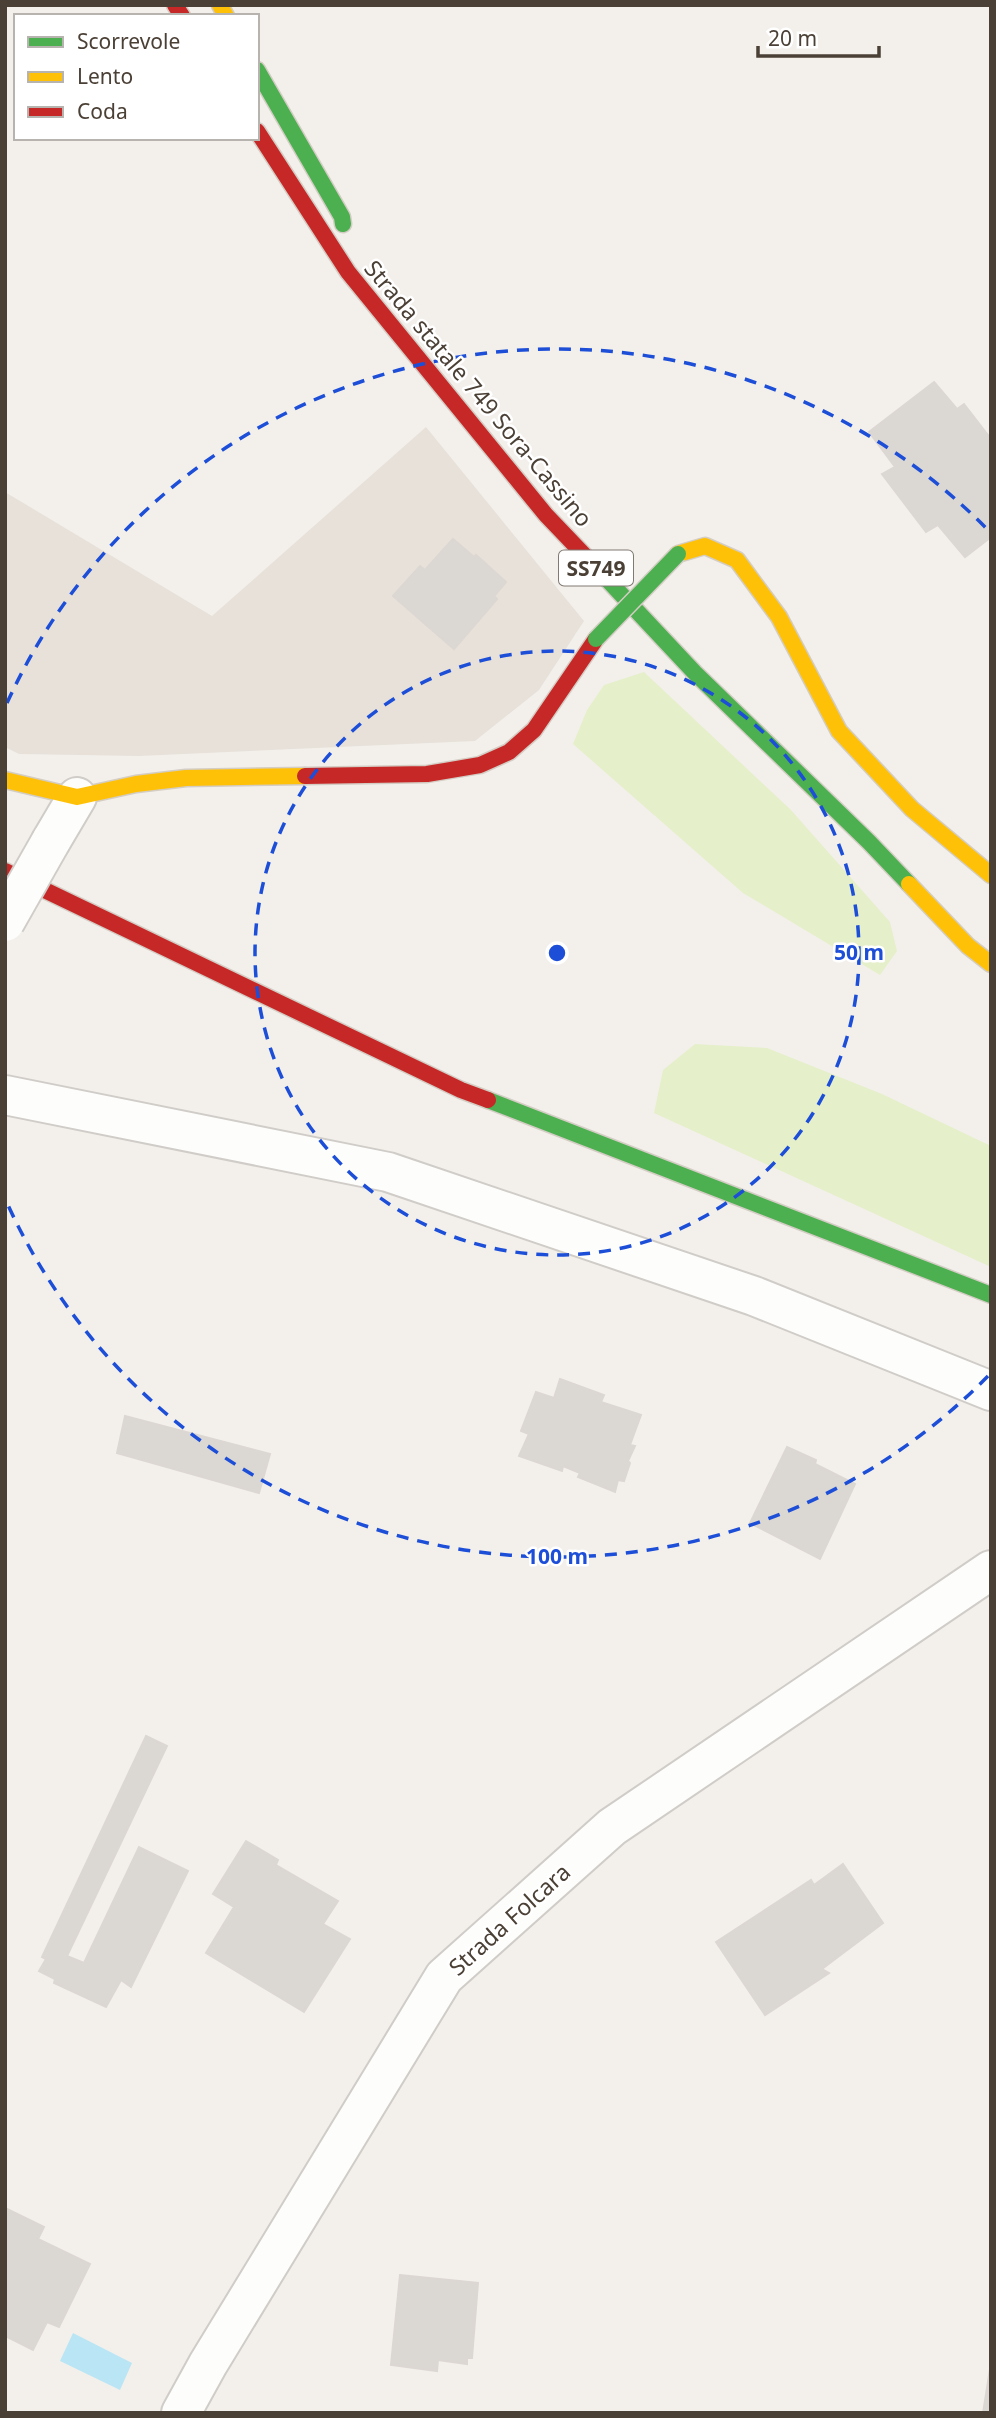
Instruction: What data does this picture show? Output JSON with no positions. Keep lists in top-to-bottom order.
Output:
{
  "streets": {
    "main road": ["Strada statale 749 Sora-Cassino", "SS749"],
    "street": ["Strada Folcara"]
  },
  "legend": ["Scorrevole", "Lento", "Coda"],
  "scale_bar": "20 m",
  "rings": ["50 m", "100 m"]
}
